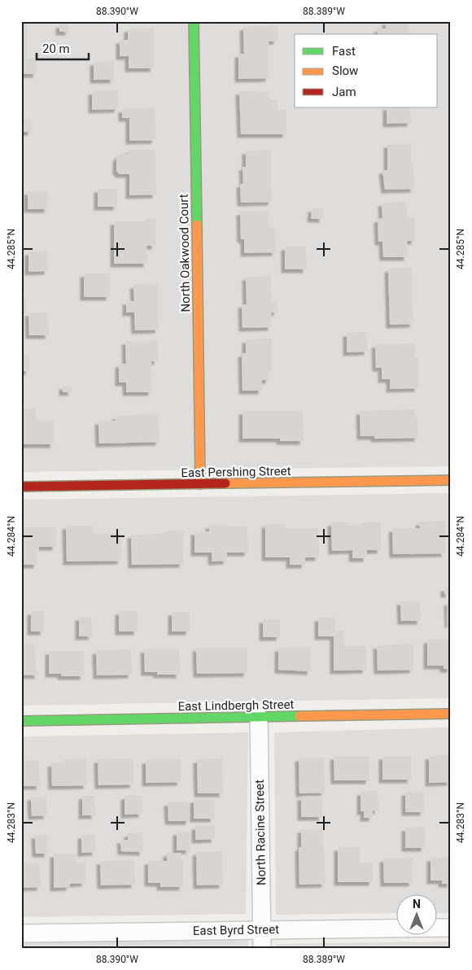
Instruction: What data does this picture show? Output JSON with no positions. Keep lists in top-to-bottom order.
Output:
{
  "streets": {
    "street": [
      "North Oakwood Court",
      "East Pershing Street",
      "East Lindbergh Street",
      "North Racine Street",
      "East Byrd Street"
    ]
  },
  "crossings": [
    ["North Oakwood Court", "East Pershing Street"],
    ["East Lindbergh Street", "North Racine Street"],
    ["North Racine Street", "East Byrd Street"]
  ],
  "legend": ["Fast", "Slow", "Jam"],
  "scale_bar": "20 m",
  "north": "top",
  "coordinates": [
    "88.390°W",
    "88.389°W",
    "44.285°N",
    "44.284°N",
    "44.283°N"
  ]
}
